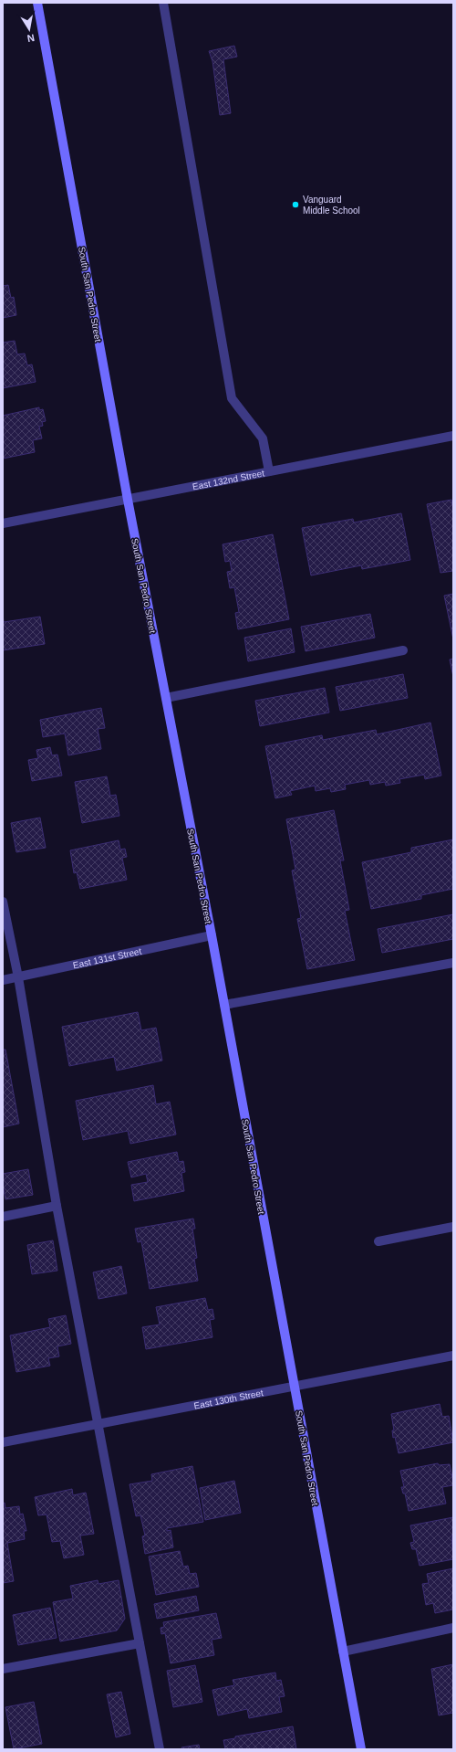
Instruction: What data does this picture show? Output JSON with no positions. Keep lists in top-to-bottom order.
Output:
{
  "streets": {
    "street": [
      "South San Pedro Street",
      "East 132nd Street",
      "East 131st Street",
      "East 130th Street"
    ]
  },
  "crossings": [
    ["South San Pedro Street", "East 132nd Street"],
    ["South San Pedro Street", "East 131st Street"],
    ["South San Pedro Street", "East 130th Street"]
  ],
  "places": ["Vanguard Middle School"],
  "north": "bottom"
}
